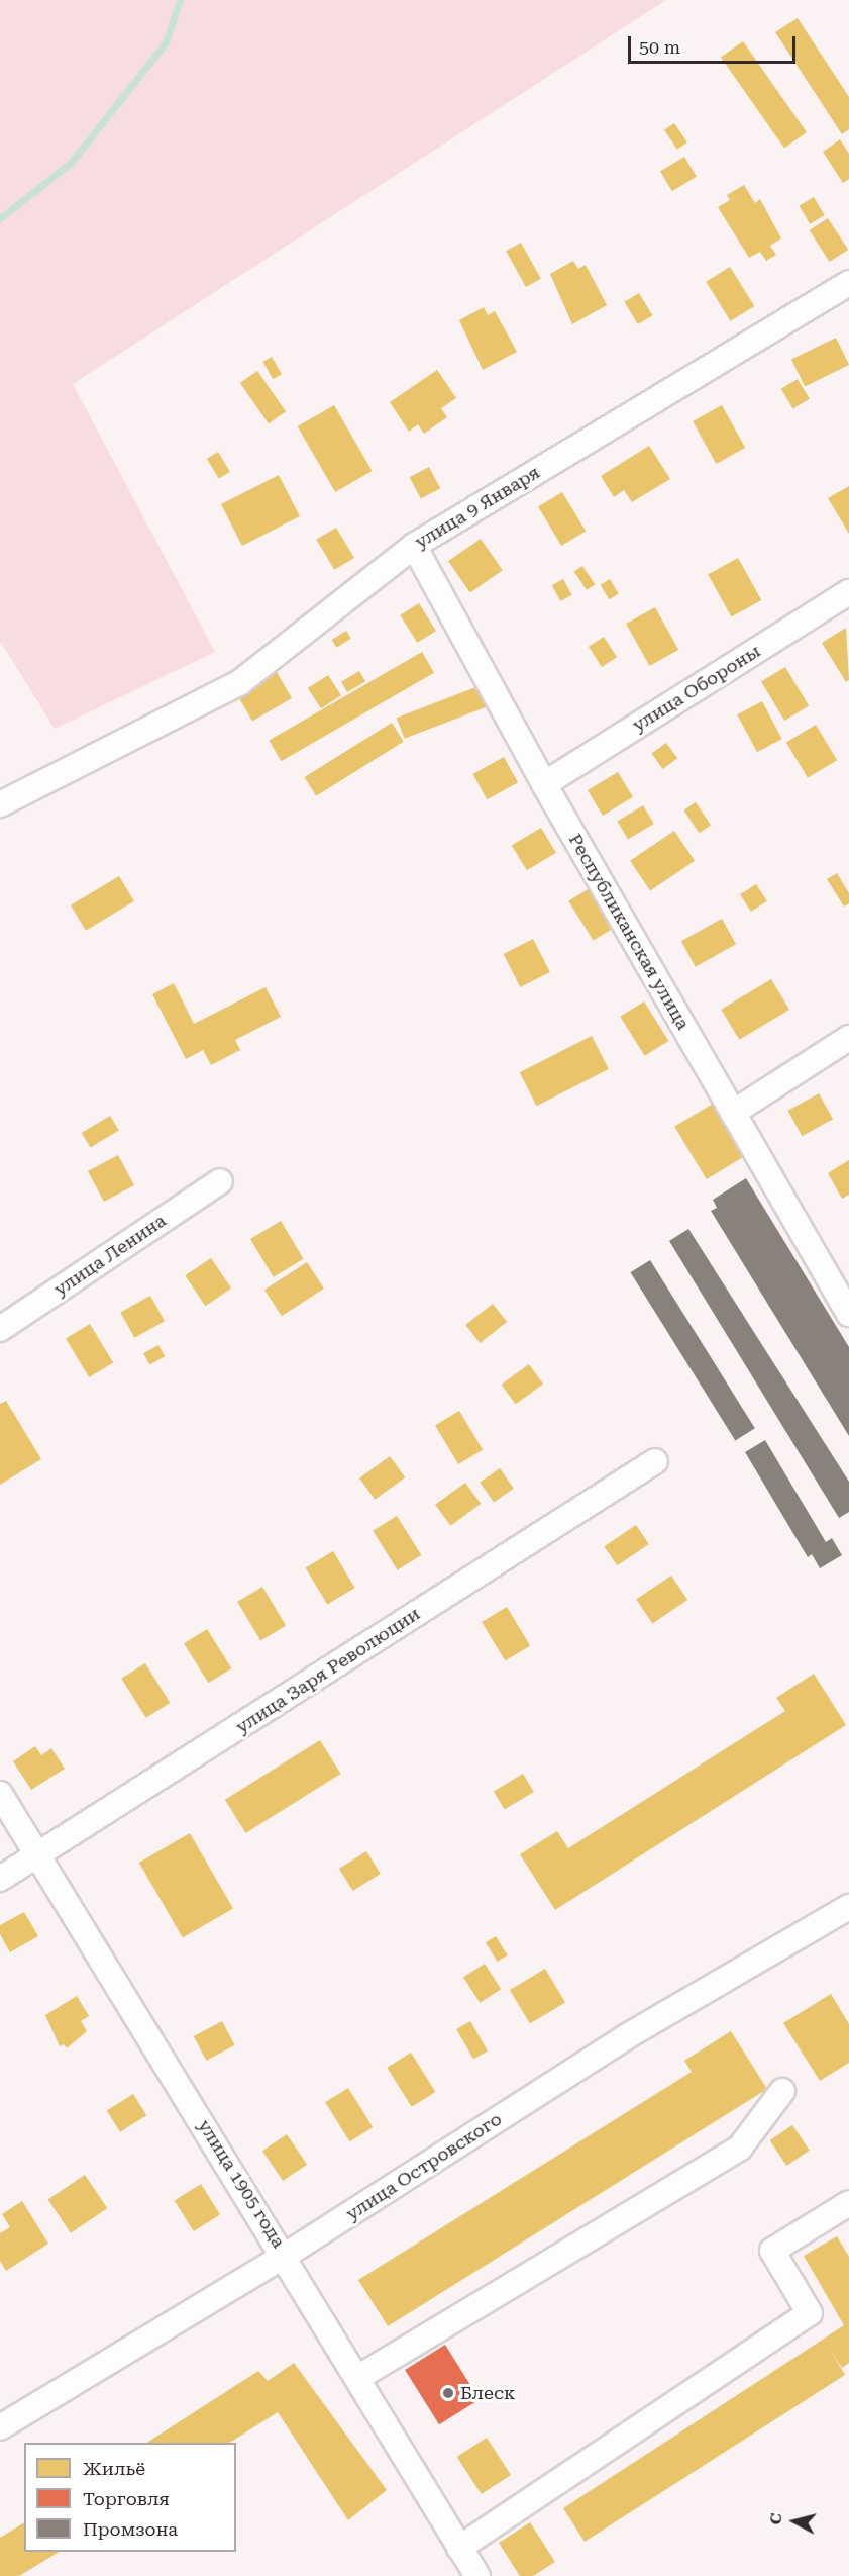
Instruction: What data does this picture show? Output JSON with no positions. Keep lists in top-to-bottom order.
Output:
{
  "streets": {
    "street": [
      "улица 9 Января",
      "улица Обороны",
      "Республиканская улица",
      "улица Ленина",
      "улица Заря Революции",
      "улица Островского",
      "улица 1905 года"
    ]
  },
  "crossings": [
    ["улица 9 Января", "Республиканская улица"],
    ["улица Обороны", "Республиканская улица"],
    ["улица Заря Революции", "улица 1905 года"],
    ["улица Островского", "улица 1905 года"]
  ],
  "places": ["Блеск"],
  "legend": ["Жильё", "Торговля", "Промзона"],
  "scale_bar": "50 m",
  "north": "left"
}
